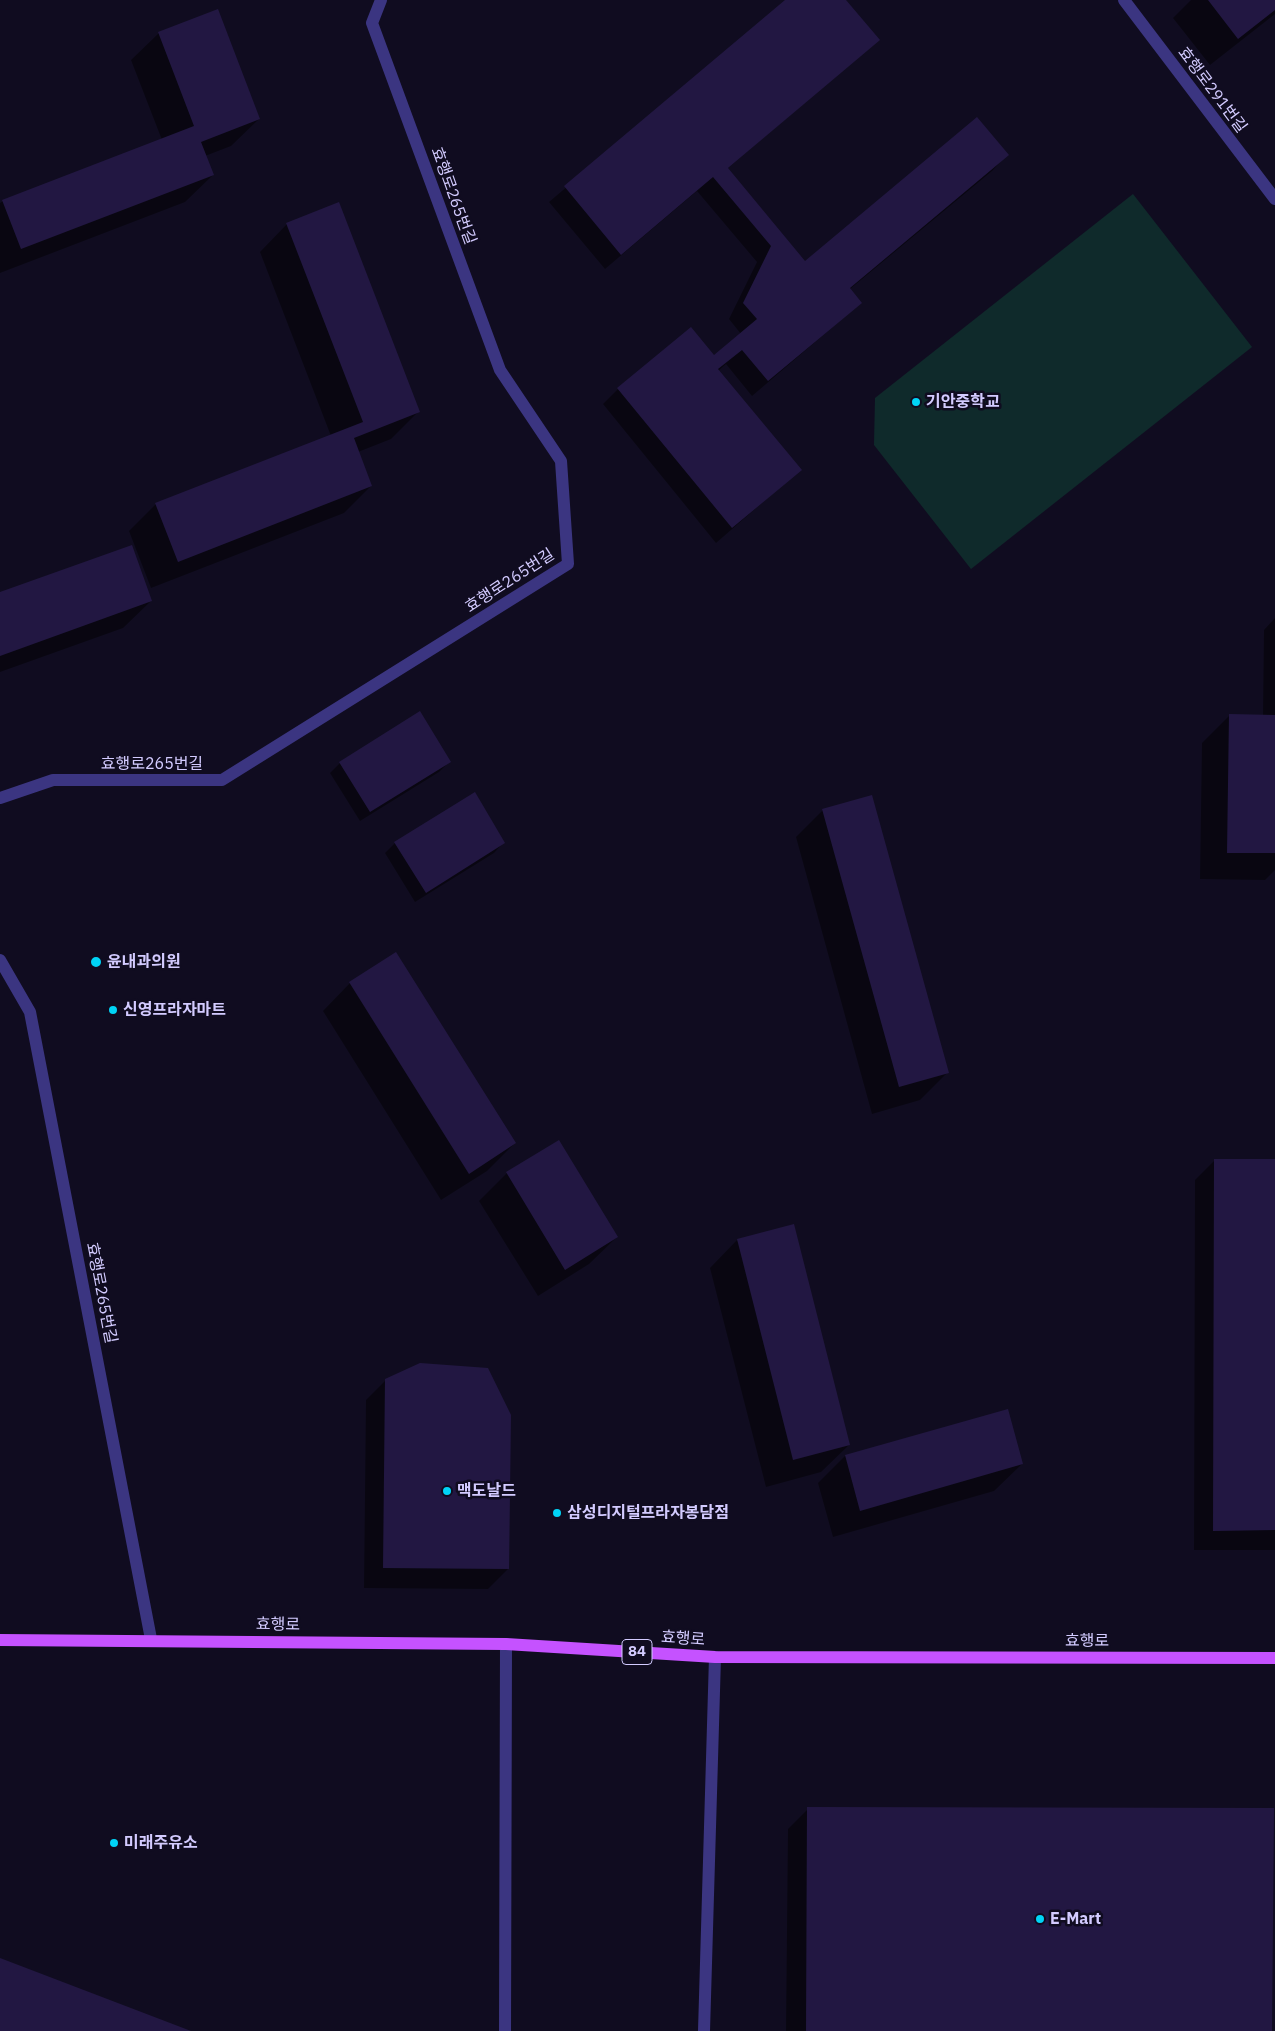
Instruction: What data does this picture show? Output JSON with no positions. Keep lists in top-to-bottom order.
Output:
{
  "streets": {
    "main road": ["효행로", "84"],
    "street": ["효행로291번길", "효행로265번길"]
  },
  "crossings": [
    ["효행로265번길", "효행로"]
  ],
  "places": [
    "기안중학교",
    "윤내과의원",
    "신영프라자마트",
    "맥도날드",
    "삼성디지털프라자봉담점",
    "미래주유소",
    "E-Mart"
  ]
}
